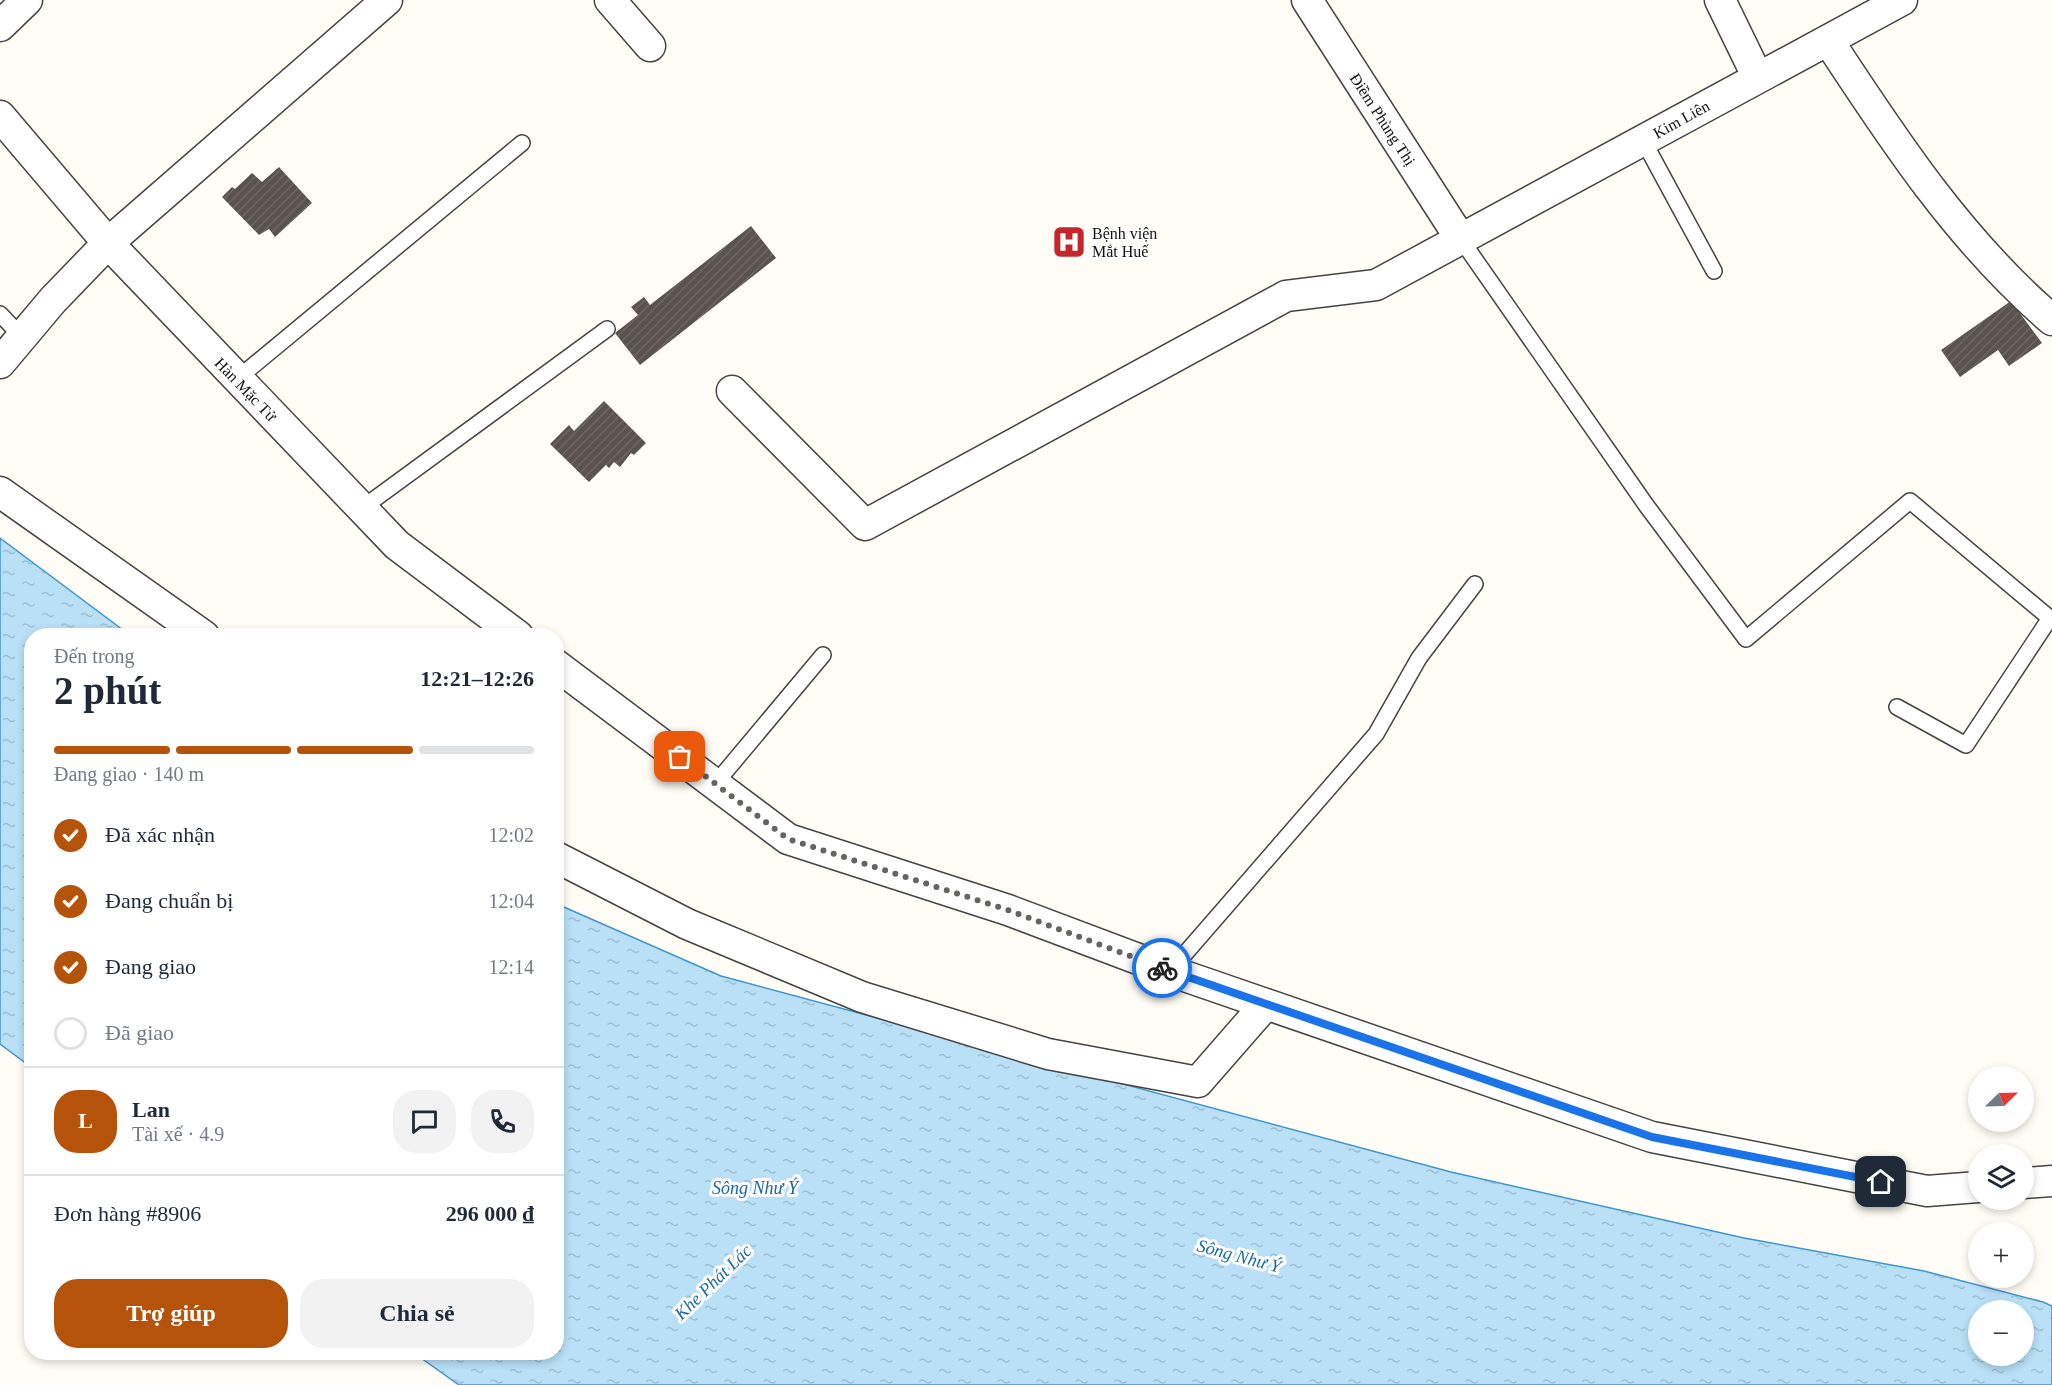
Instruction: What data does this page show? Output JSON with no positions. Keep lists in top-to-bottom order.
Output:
{
  "streets": {
    "street": ["Điềm Phùng Thị", "Kim Liên", "Hàn Mặc Tử"]
  },
  "crossings": [
    ["Điềm Phùng Thị", "Kim Liên"]
  ],
  "water": ["Sông Như Ý", "Khe Phát Lác"],
  "places": {
    "hospital": ["Bệnh viện Mắt Huế"]
  },
  "north": "top right",
  "page": {
    "heading": ["2 phút", "Đến trong", "12:21–12:26"],
    "panel": [
      "Lan",
      "Tài xế · 4.9",
      "Đơn hàng #8906",
      "296 000 ₫"
    ],
    "bar": "Đang giao · 140 m",
    "list": [
      ["Đã xác nhận", "12:02"],
      ["Đang chuẩn bị", "12:04"],
      ["Đang giao", "12:14"],
      "Đã giao"
    ],
    "map_buttons": ["+", "−"],
    "round": "L",
    "buttons": ["Trợ giúp", "Chia sẻ"]
  }
}
